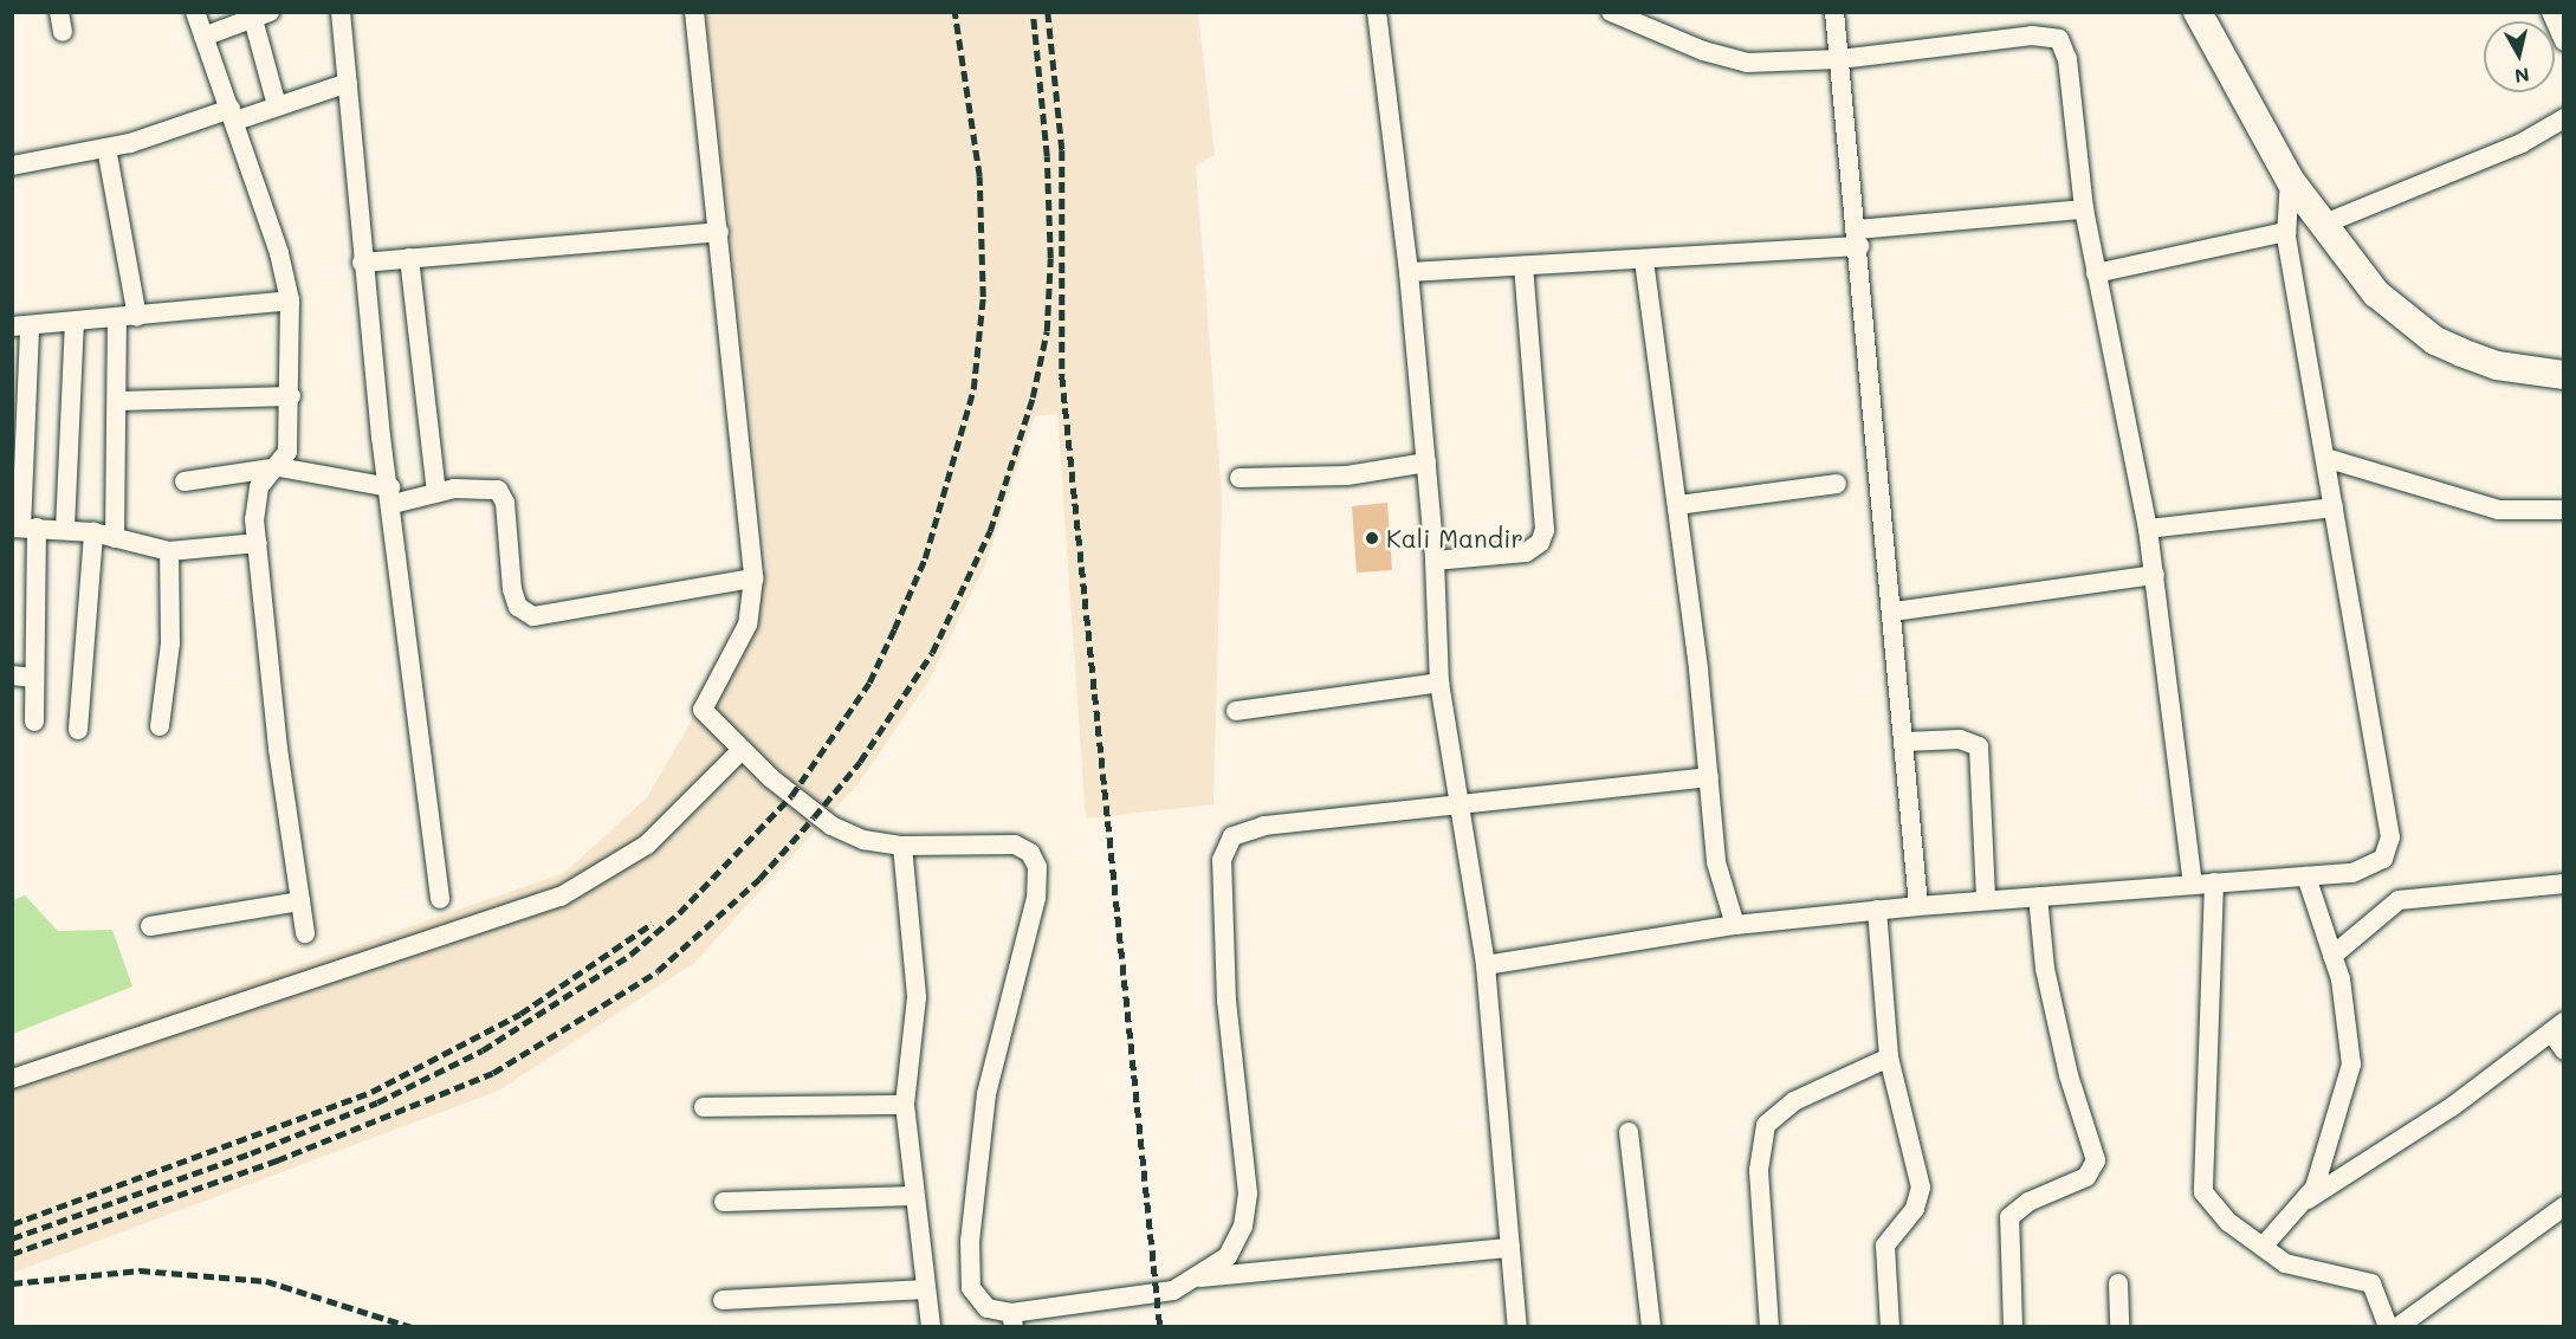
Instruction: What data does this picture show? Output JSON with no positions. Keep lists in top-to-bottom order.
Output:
{
  "places": ["Kali Mandir"],
  "north": "bottom"
}
